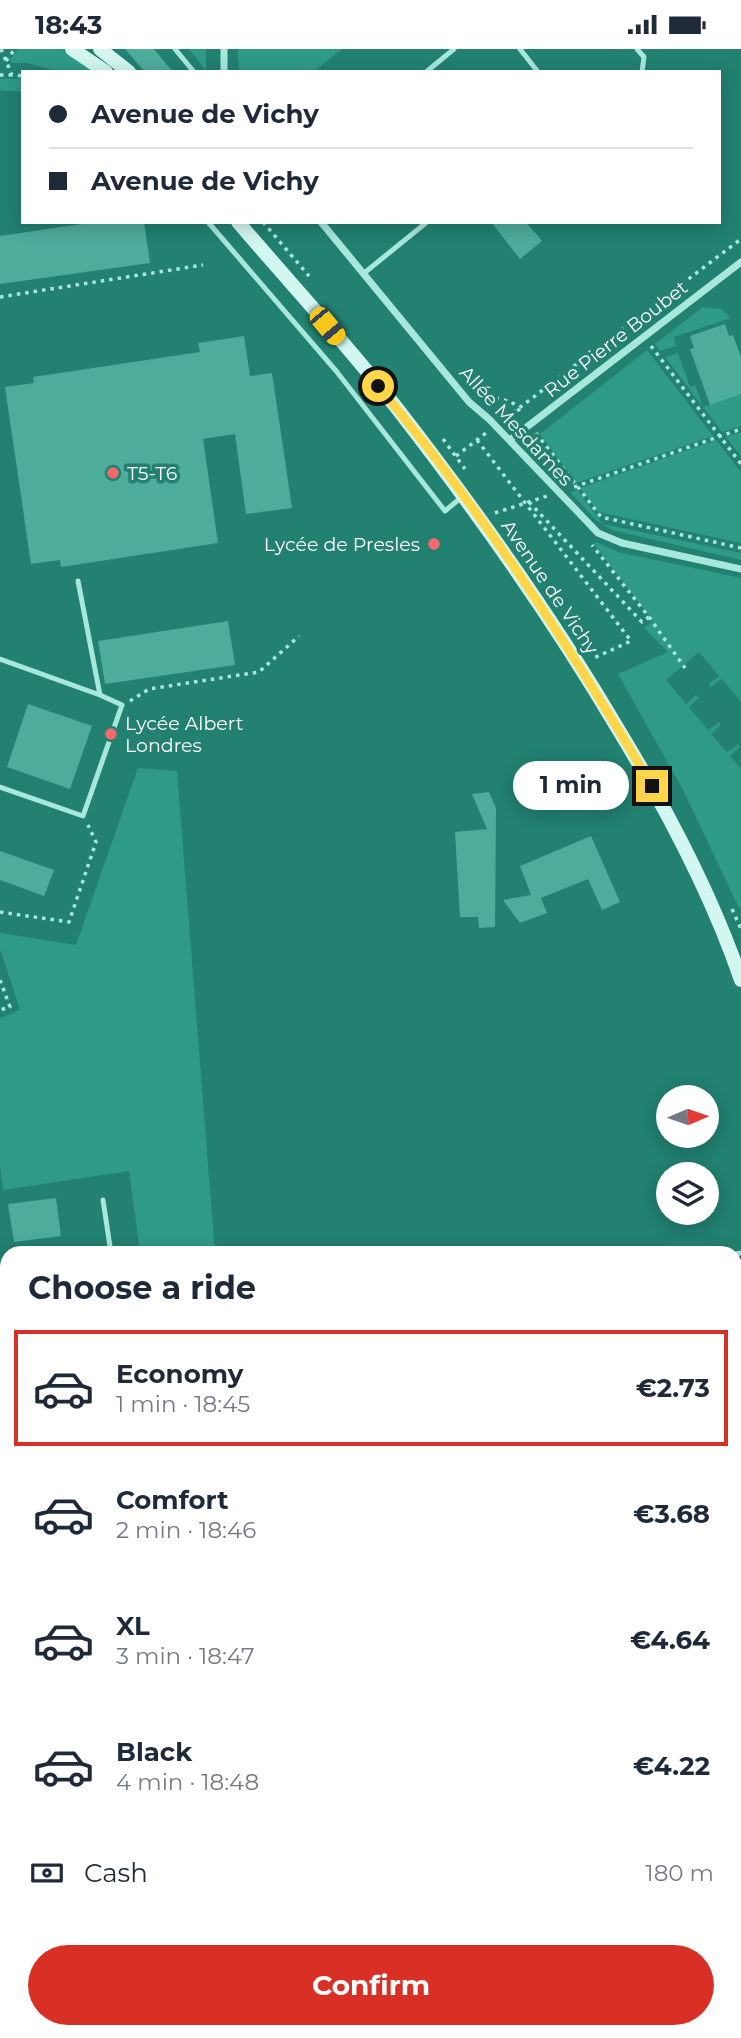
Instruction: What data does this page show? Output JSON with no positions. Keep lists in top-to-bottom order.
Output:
{
  "streets": {
    "main road": ["Avenue de Vichy"],
    "street": ["Rue Pierre Boubet", "Allée Mesdames"]
  },
  "crossings": [
    ["Rue Pierre Boubet", "Allée Mesdames"]
  ],
  "places": ["T5-T6", "Lycée de Presles", "Lycée Albert Londres"],
  "north": "right",
  "page": {
    "status": "18:43",
    "banner": ["Avenue de Vichy", "Avenue de Vichy"],
    "bubble": "1 min",
    "heading": "Choose a ride",
    "list": [
      {
        "name": "Economy",
        "note": "1 min · 18:45",
        "value": "€2.73"
      },
      {
        "name": "Comfort",
        "note": "2 min · 18:46",
        "value": "€3.68"
      },
      {
        "name": "XL",
        "note": "3 min · 18:47",
        "value": "€4.64"
      },
      {
        "name": "Black",
        "note": "4 min · 18:48",
        "value": "€4.22"
      }
    ],
    "pay": ["Cash", "180 m"],
    "buttons": "Confirm"
  }
}
